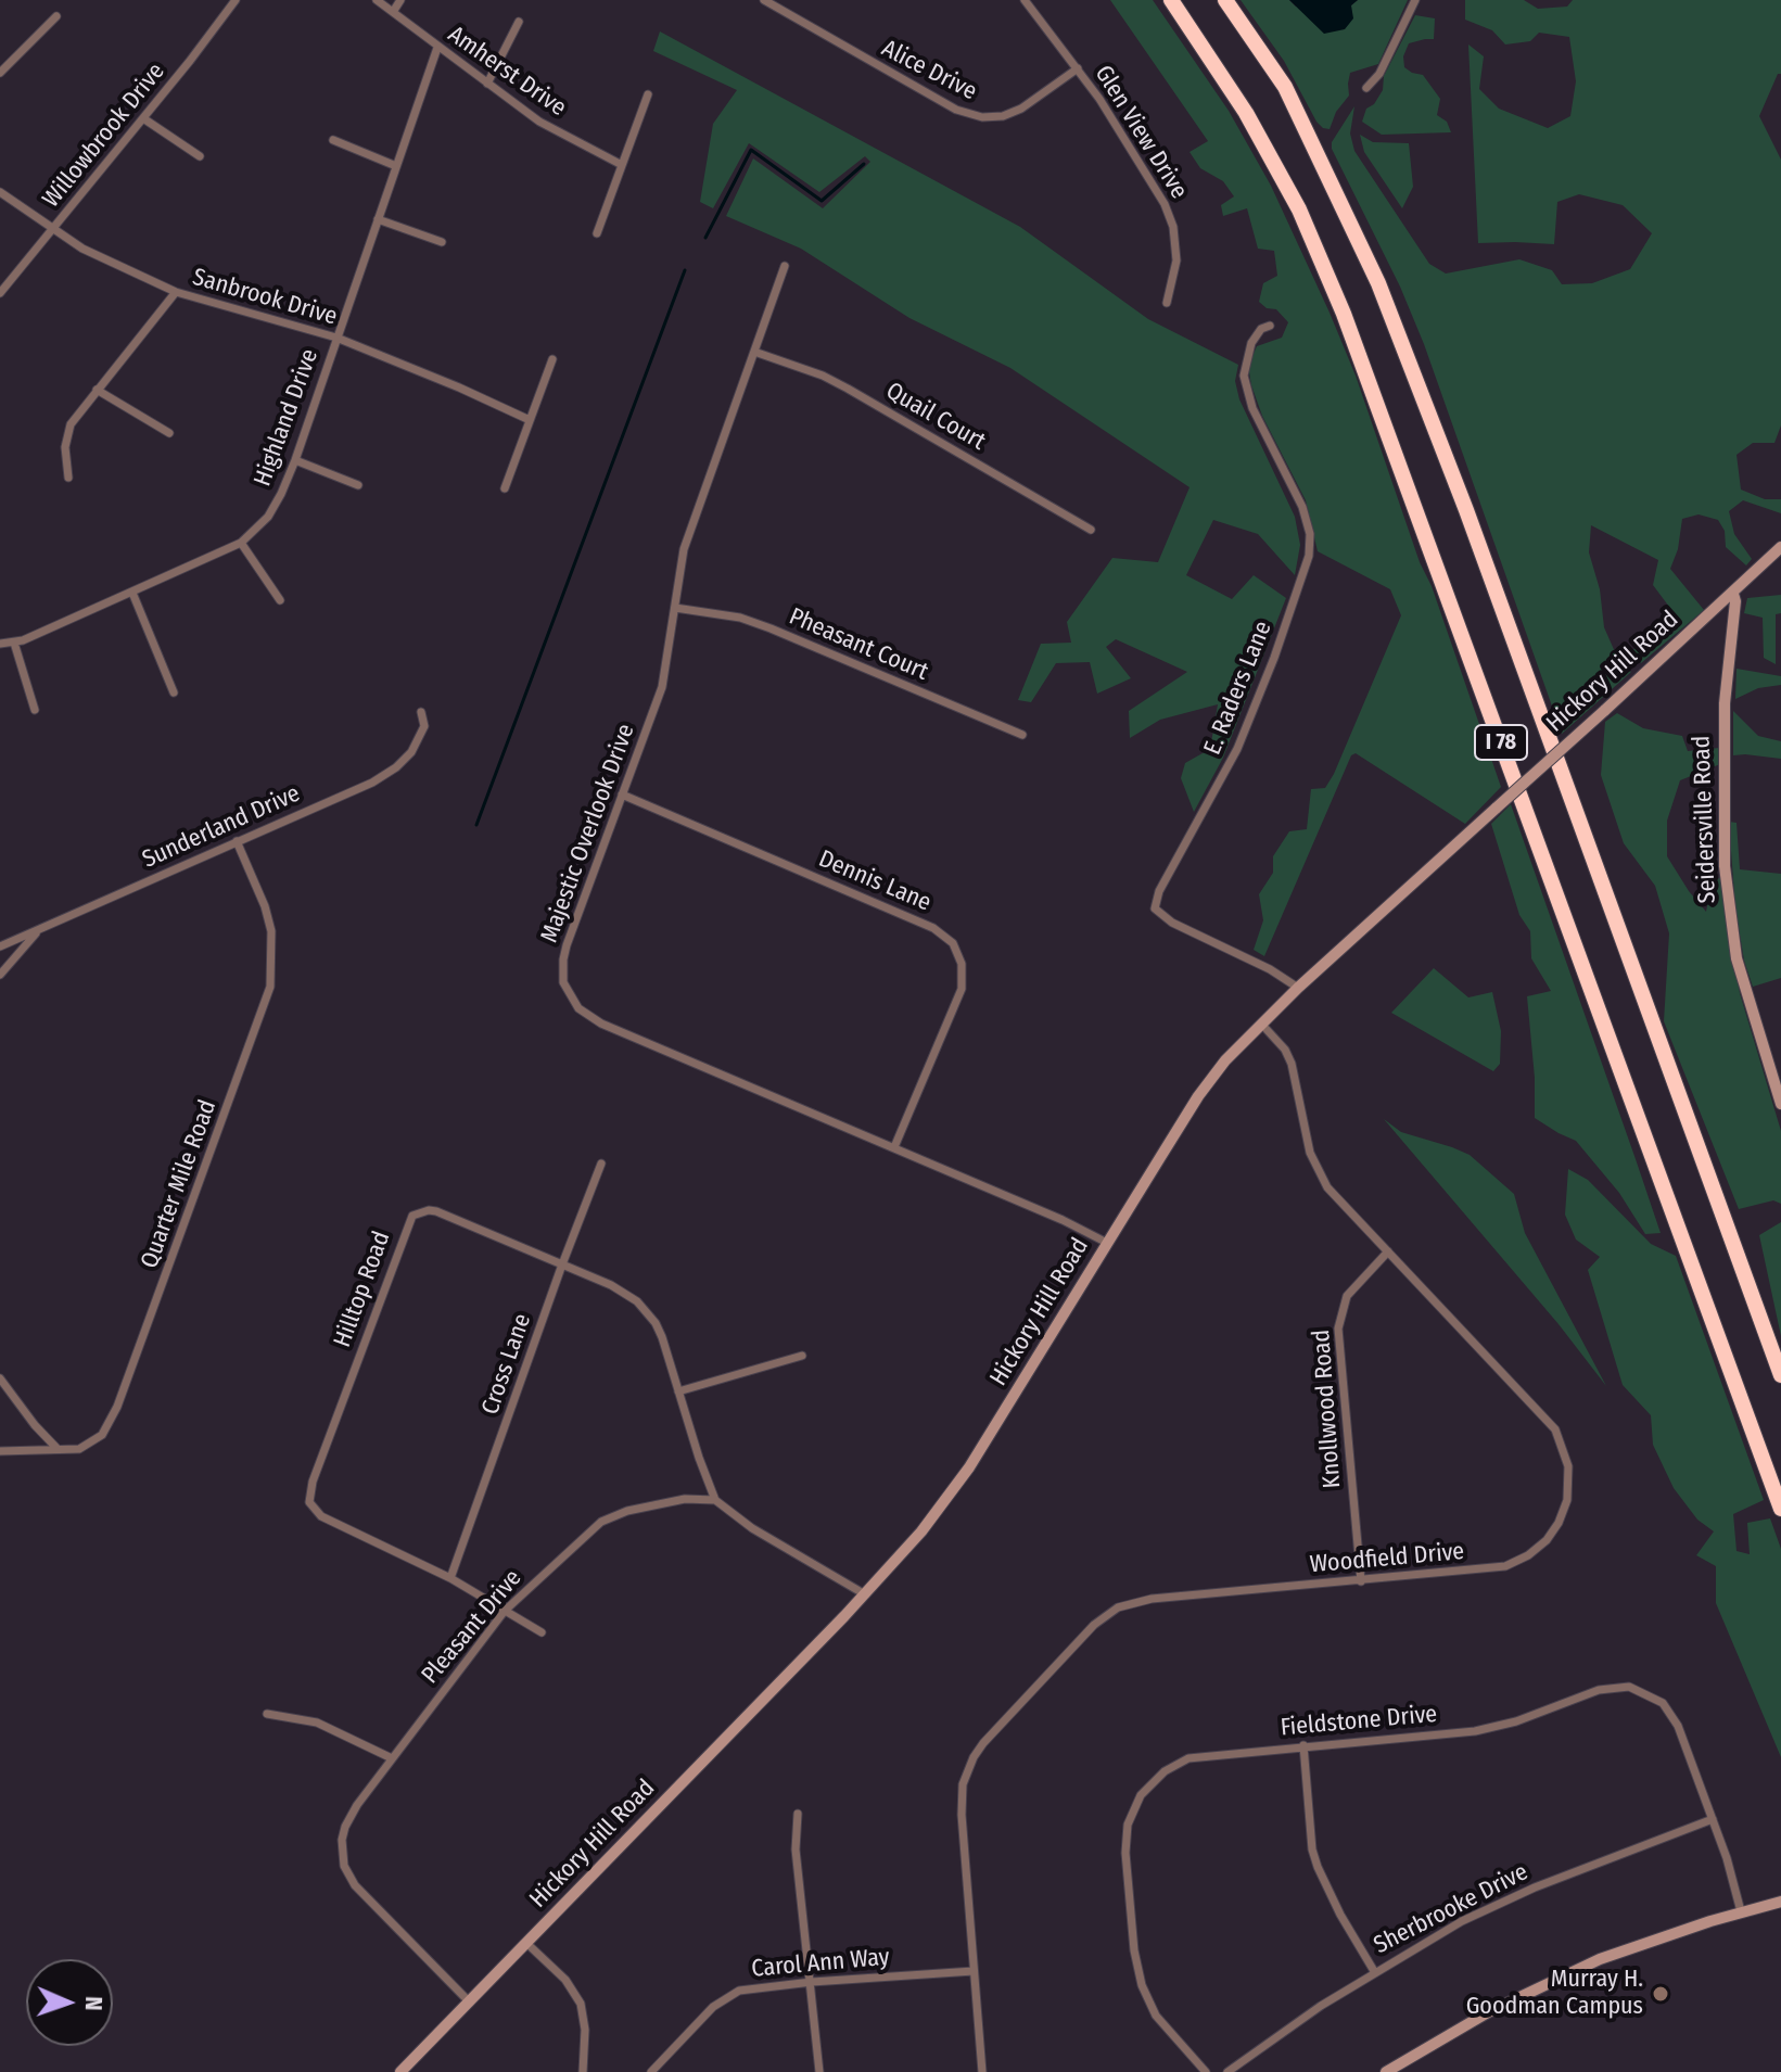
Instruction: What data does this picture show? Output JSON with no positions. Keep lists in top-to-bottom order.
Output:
{
  "streets": {
    "highway": ["I 78"],
    "street": [
      "Alice Drive",
      "Amherst Drive",
      "Glen View Drive",
      "Willowbrook Drive",
      "Sanbrook Drive",
      "Quail Court",
      "Highland Drive",
      "Pheasant Court",
      "Hickory Hill Road",
      "E. Raders Lane",
      "Seidersville Road",
      "Sunderland Drive",
      "Majestic Overlook Drive",
      "Dennis Lane",
      "Quarter Mile Road",
      "Hilltop Road",
      "Cross Lane",
      "Knollwood Road",
      "Woodfield Drive",
      "Pleasant Drive",
      "Fieldstone Drive",
      "Sherbrooke Drive",
      "Carol Ann Way"
    ]
  },
  "crossings": [
    ["Alice Drive", "Glen View Drive"],
    ["Amherst Drive", "Highland Drive"],
    ["Willowbrook Drive", "Sanbrook Drive"],
    ["Sanbrook Drive", "Highland Drive"],
    ["Quail Court", "Majestic Overlook Drive"],
    ["Pheasant Court", "Majestic Overlook Drive"],
    ["Hickory Hill Road", "E. Raders Lane"],
    ["Hickory Hill Road", "Seidersville Road"],
    ["Hickory Hill Road", "Majestic Overlook Drive"],
    ["Hickory Hill Road", "Woodfield Drive"],
    ["Hickory Hill Road", "Pleasant Drive"],
    ["Sunderland Drive", "Quarter Mile Road"],
    ["Majestic Overlook Drive", "Dennis Lane"],
    ["Hilltop Road", "Cross Lane"],
    ["Hilltop Road", "Pleasant Drive"],
    ["Knollwood Road", "Woodfield Drive"],
    ["Woodfield Drive", "Carol Ann Way"],
    ["Fieldstone Drive", "Sherbrooke Drive"]
  ],
  "places": ["Murray H. Goodman Campus"],
  "north": "right"
}
